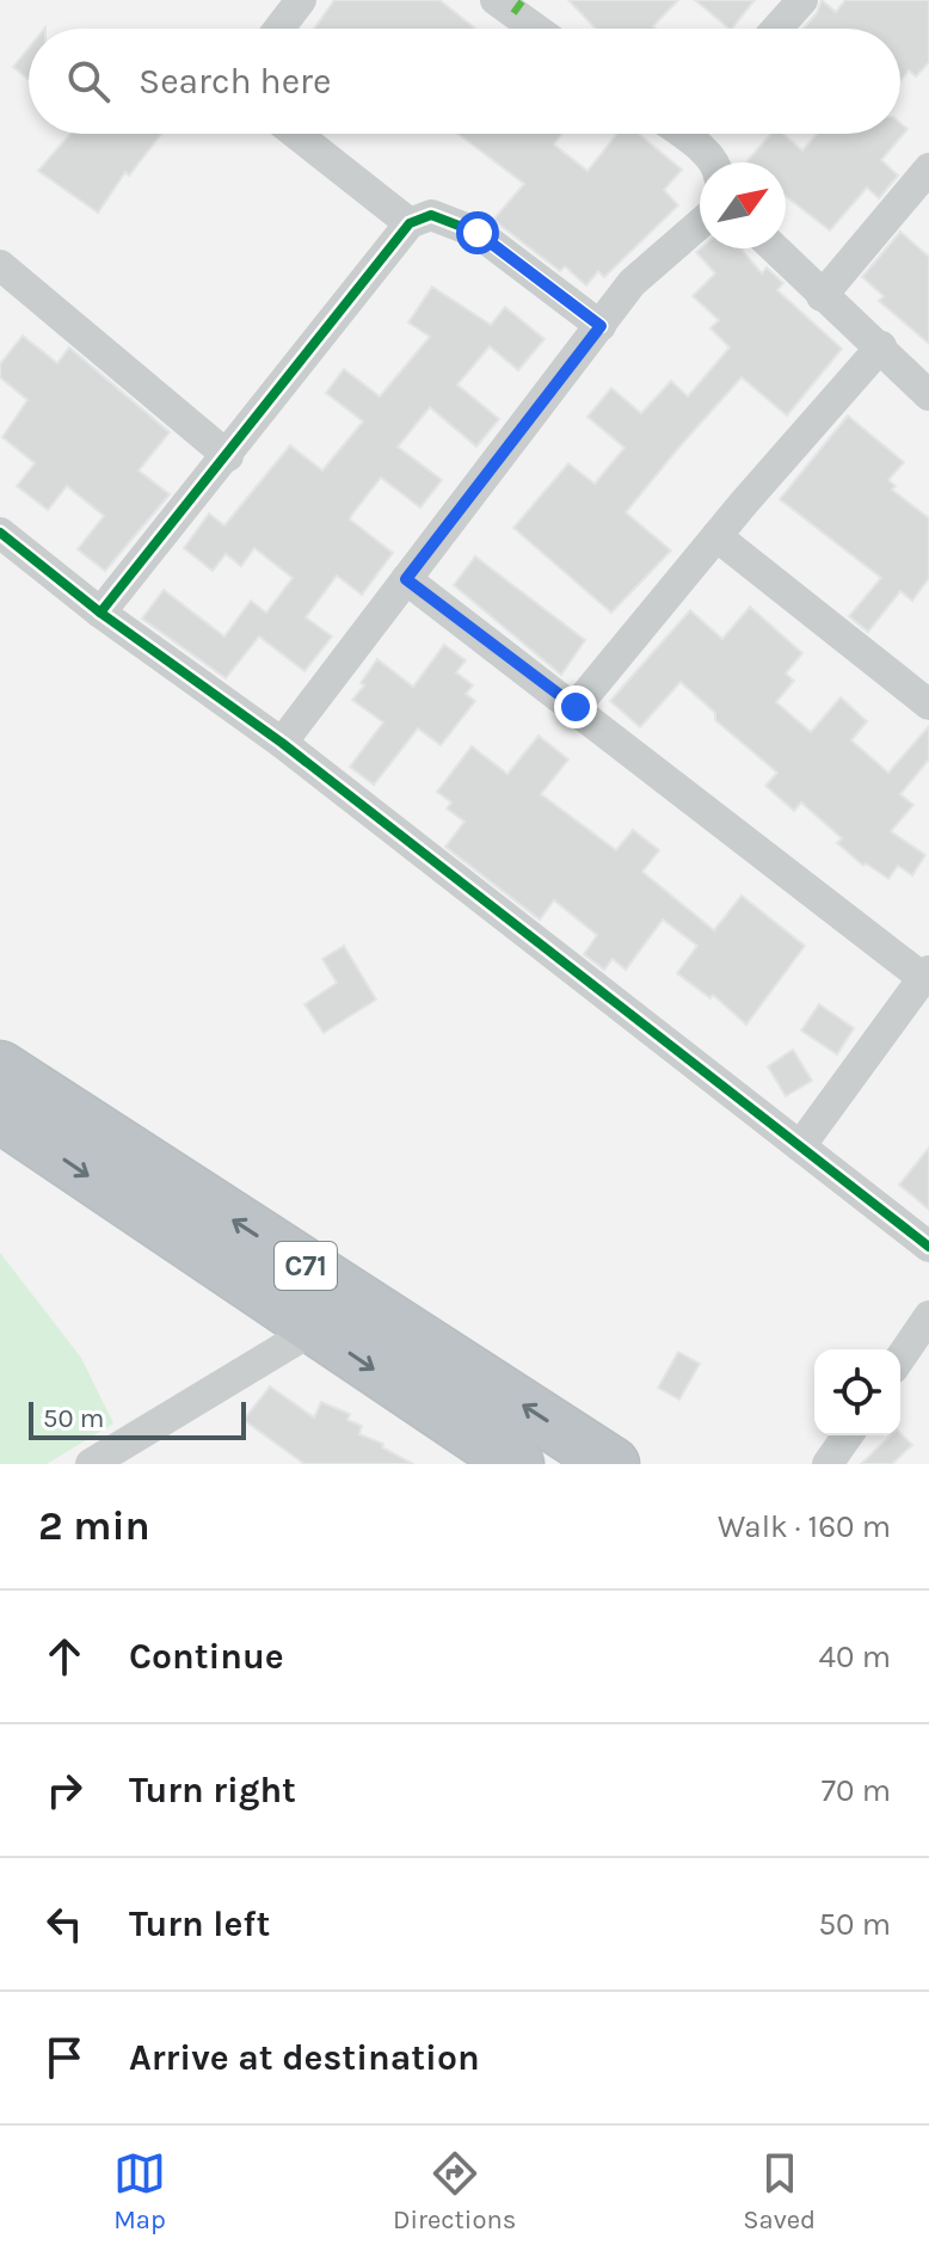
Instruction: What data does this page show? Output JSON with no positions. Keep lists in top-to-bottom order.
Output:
{
  "streets": {
    "highway": ["C71"]
  },
  "scale_bar": "50 m",
  "north": "top right",
  "page": {
    "search": "Search here",
    "scale": "50 m",
    "heading": ["2 min", "Walk · 160 m"],
    "list": [
      ["Continue", "40 m"],
      ["Turn right", "70 m"],
      ["Turn left", "50 m"],
      "Arrive at destination"
    ],
    "nav": ["Map", "Directions", "Saved"]
  }
}
